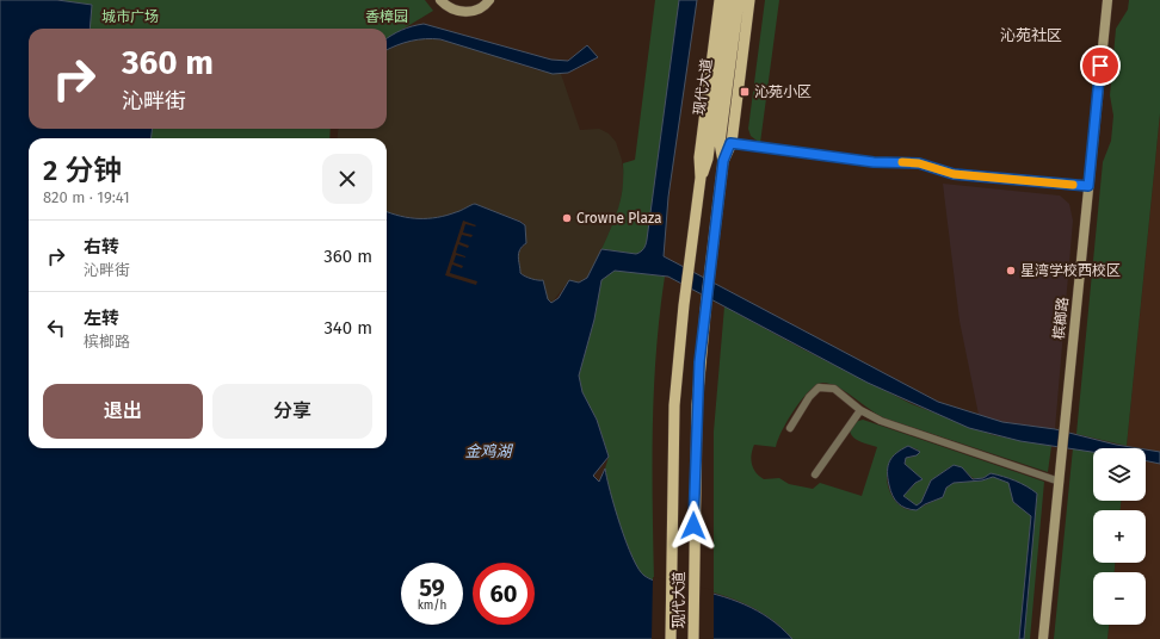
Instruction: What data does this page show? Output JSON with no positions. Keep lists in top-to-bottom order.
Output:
{
  "streets": {
    "main road": ["现代大道", "槟榔路"]
  },
  "districts": ["沁苑社区"],
  "water": ["金鸡湖"],
  "parks": ["城市广场", "香樟园"],
  "places": {
    "transit": ["沁苑小区"],
    "other": ["Crowne Plaza", "星湾学校西校区"]
  },
  "page": {
    "turn": ["360 m", "沁畔街"],
    "heading": ["2 分钟", "820 m · 19:41"],
    "list": [
      {
        "name": "右转",
        "note": "沁畔街",
        "value": "360 m"
      },
      {
        "name": "左转",
        "note": "槟榔路",
        "value": "340 m"
      }
    ],
    "buttons": ["退出", "分享"],
    "map_buttons": ["+", "−"],
    "speed": "59 km/h",
    "limit": "60"
  }
}
